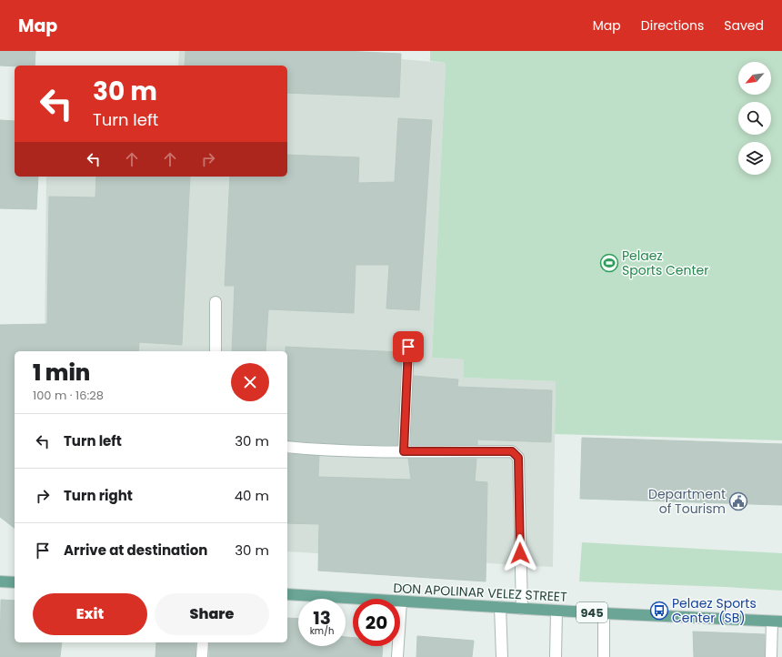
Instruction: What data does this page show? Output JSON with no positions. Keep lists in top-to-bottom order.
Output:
{
  "streets": {
    "main road": ["DON APOLINAR VELEZ STREET", "945"]
  },
  "places": {
    "sports": ["Pelaez Sports Center"],
    "public building": ["Department of Tourism"],
    "bus stop": ["Pelaez Sports Center (SB)"]
  },
  "north": "bottom left",
  "page": {
    "header": "Map",
    "nav": ["Map", "Directions", "Saved"],
    "turn": ["30 m", "Turn left"],
    "heading": ["1 min", "100 m · 16:28"],
    "list": [
      {
        "name": "Turn left",
        "value": "30 m"
      },
      {
        "name": "Turn right",
        "value": "40 m"
      },
      {
        "name": "Arrive at destination",
        "value": "30 m"
      }
    ],
    "buttons": ["Exit", "Share"],
    "speed": "13 km/h",
    "limit": "20"
  }
}
